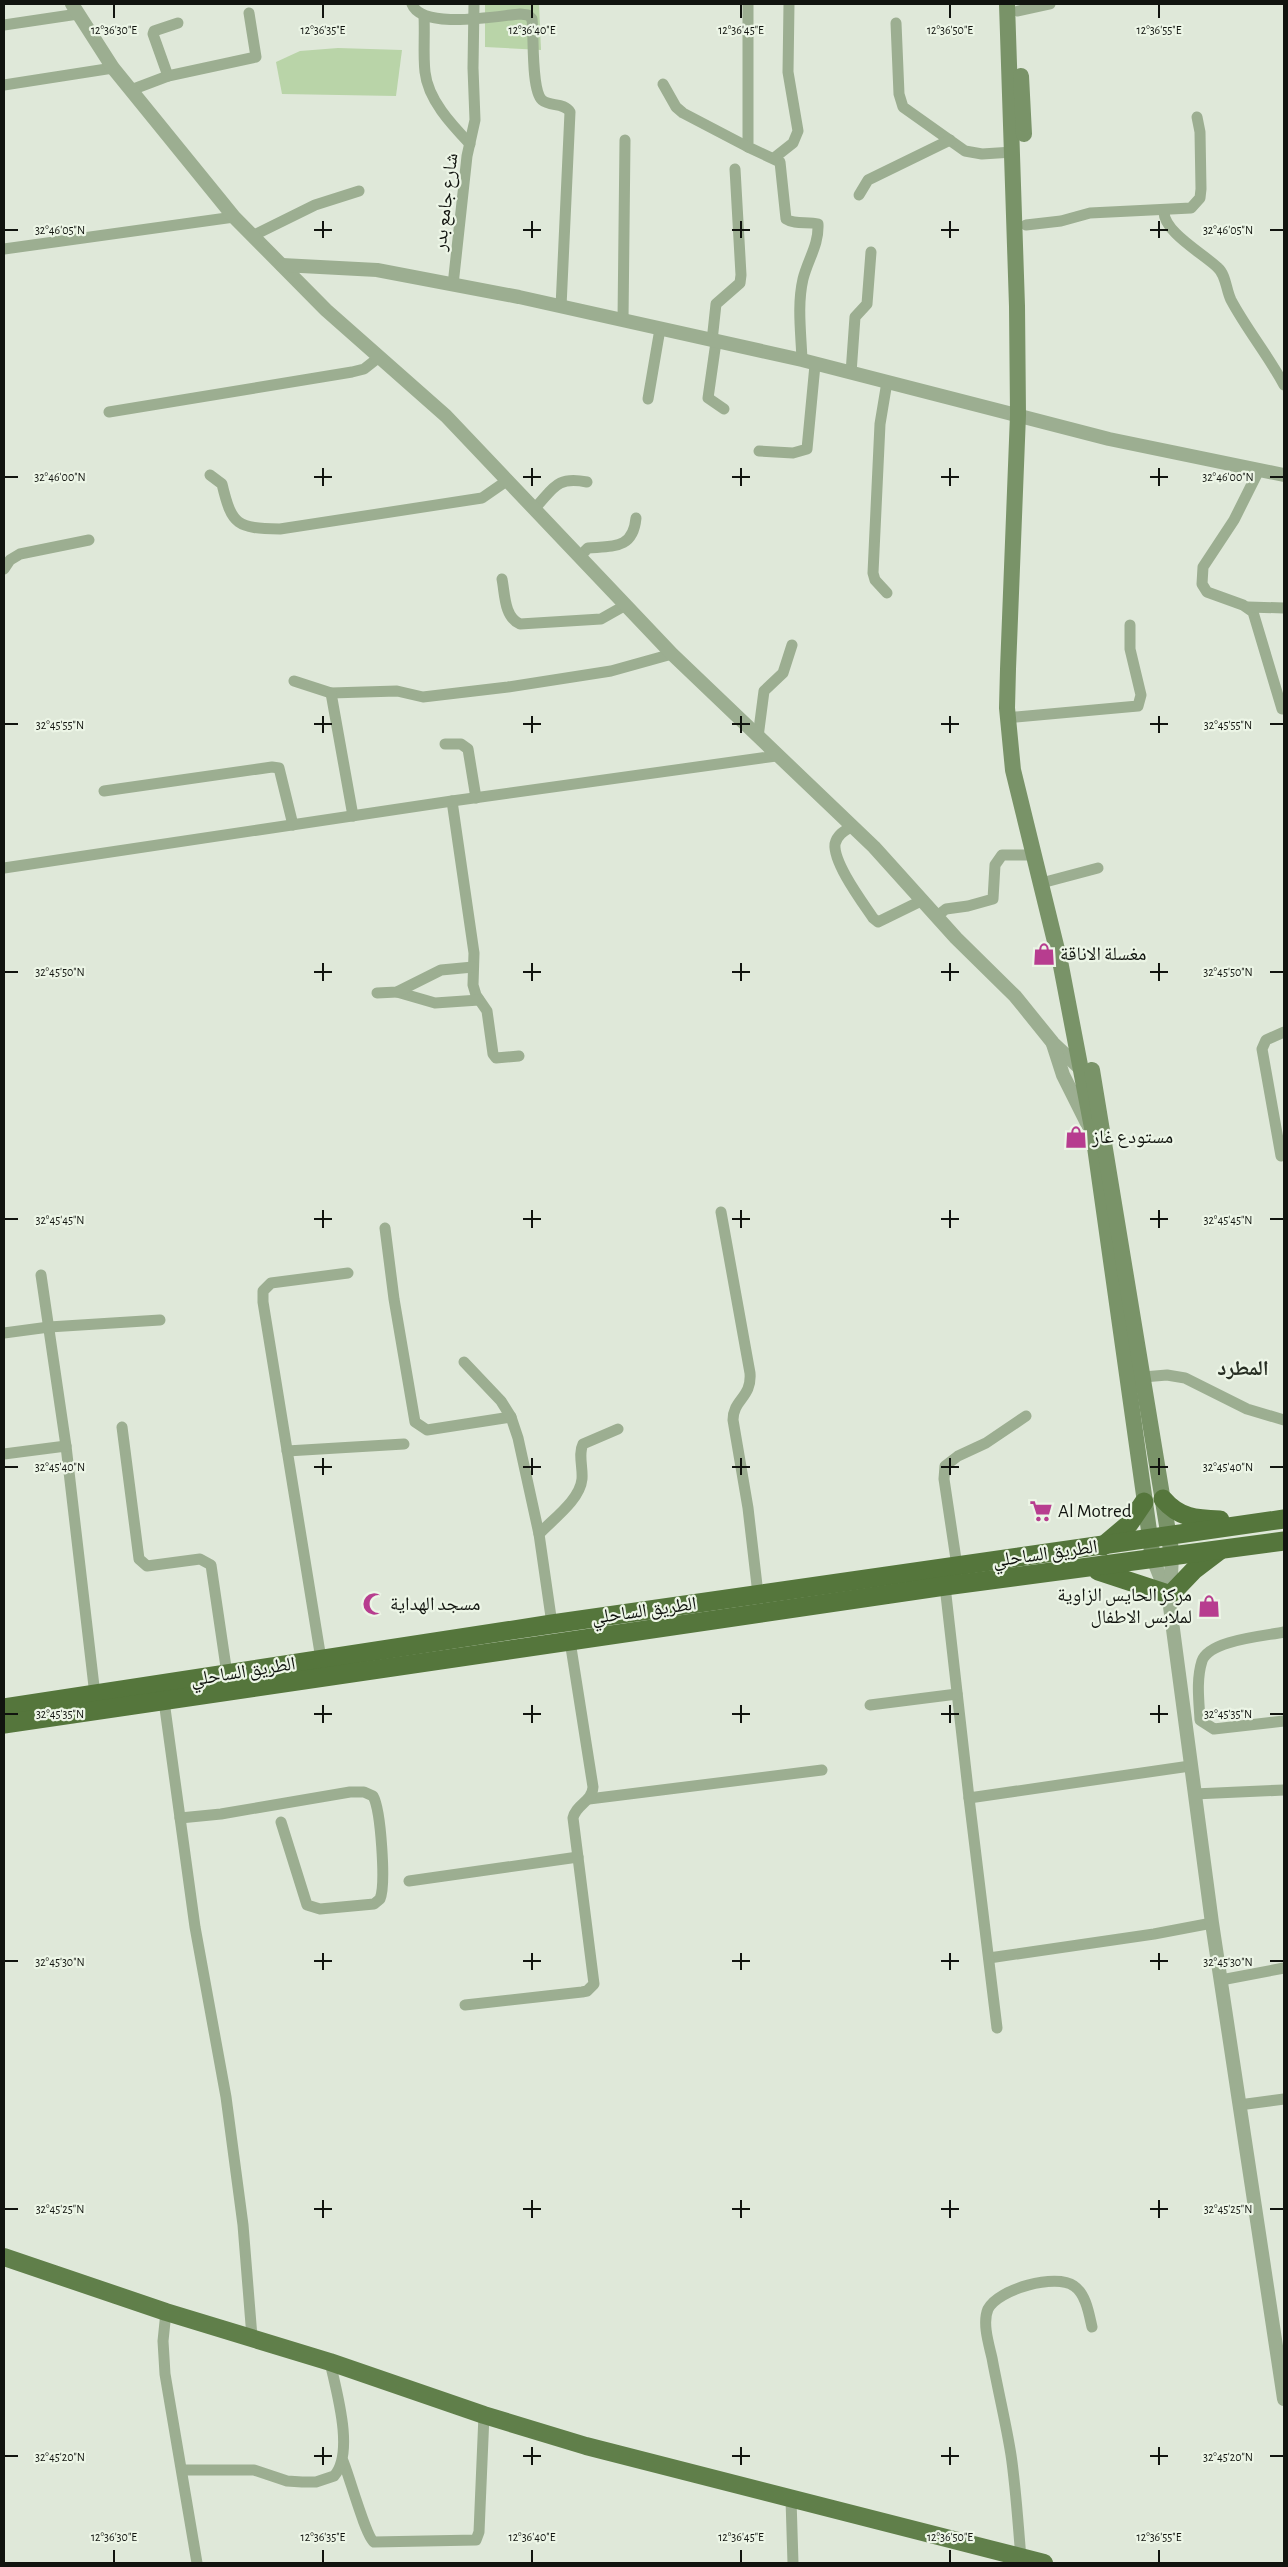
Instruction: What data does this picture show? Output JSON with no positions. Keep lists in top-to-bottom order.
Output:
{
  "streets": {
    "highway": ["الطريق الساحلي"],
    "street": ["شارع جامع بدر"]
  },
  "districts": ["المطرد"],
  "places": {
    "shop": ["مغسلة الاناقة", "مستودع غاز", "مركز الحايس الزاوية لملابس الاطفال"],
    "supermarket": ["Al Motred"],
    "mosque": ["مسجد الهداية"]
  },
  "coordinates": [
    "12°36'30\"E",
    "12°36'35\"E",
    "12°36'40\"E",
    "12°36'45\"E",
    "12°36'50\"E",
    "12°36'55\"E",
    "32°46'05\"N",
    "32°46'00\"N",
    "32°45'55\"N",
    "32°45'50\"N",
    "32°45'45\"N",
    "32°45'40\"N",
    "32°45'35\"N",
    "32°45'30\"N",
    "32°45'25\"N",
    "32°45'20\"N"
  ]
}
